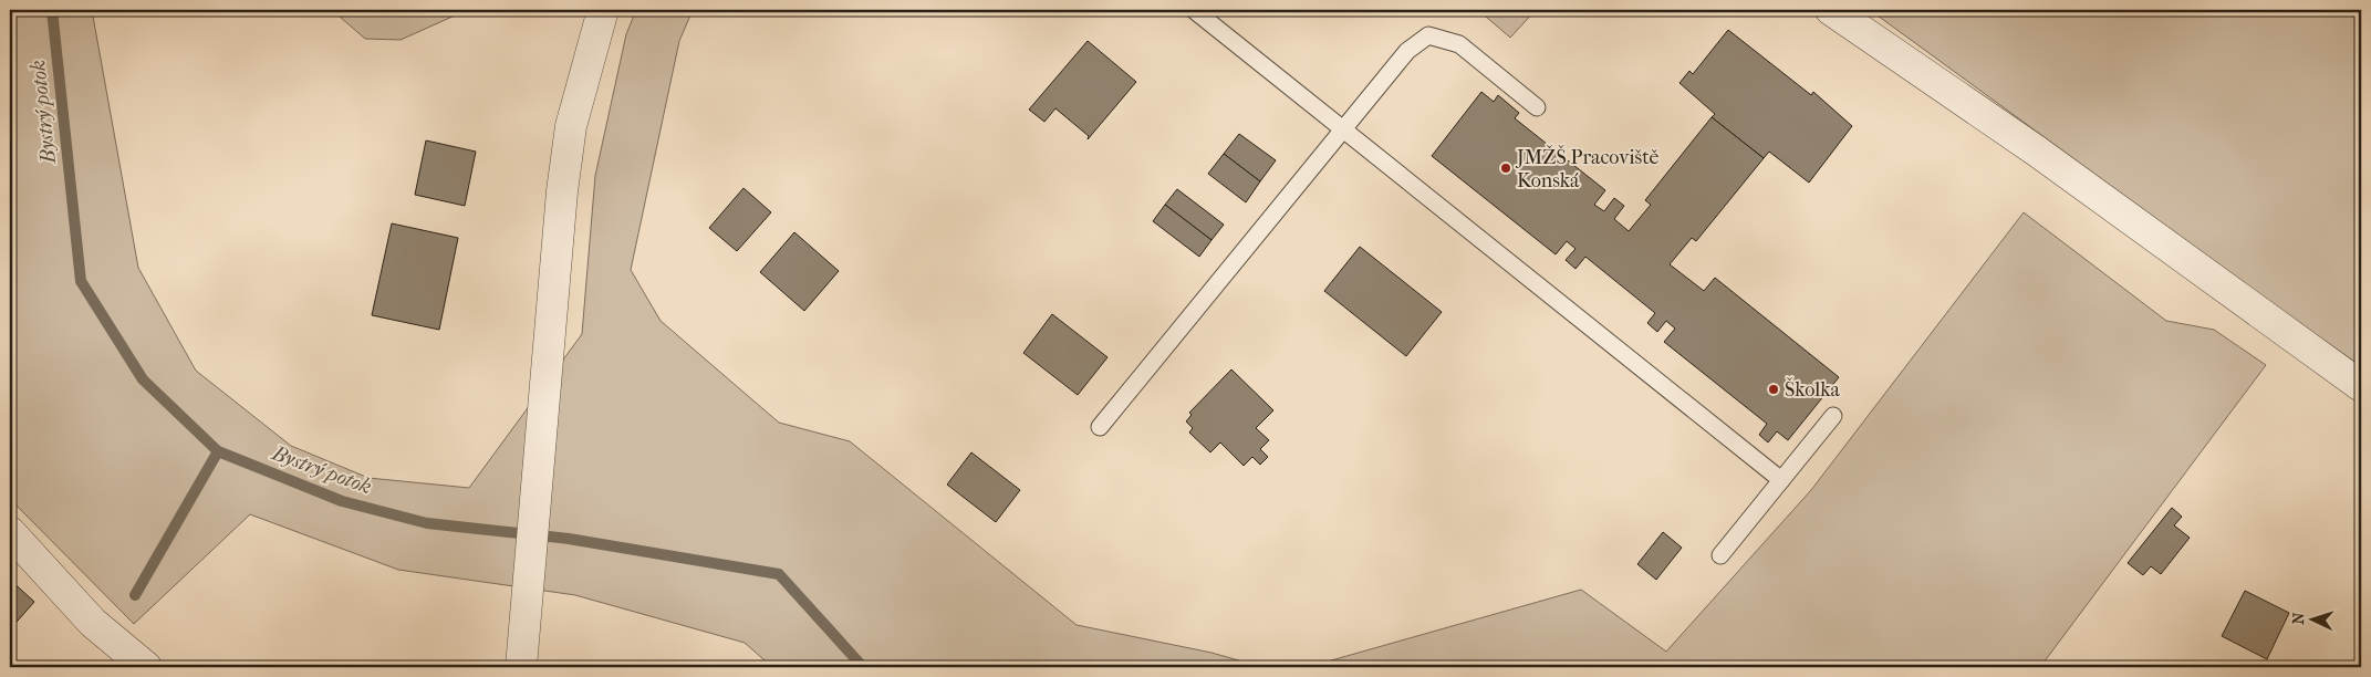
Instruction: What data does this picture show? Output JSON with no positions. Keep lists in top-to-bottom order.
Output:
{
  "water": ["Bystrý potok"],
  "places": ["JMŽŠ Pracoviště Konská", "Školka"],
  "north": "left"
}
